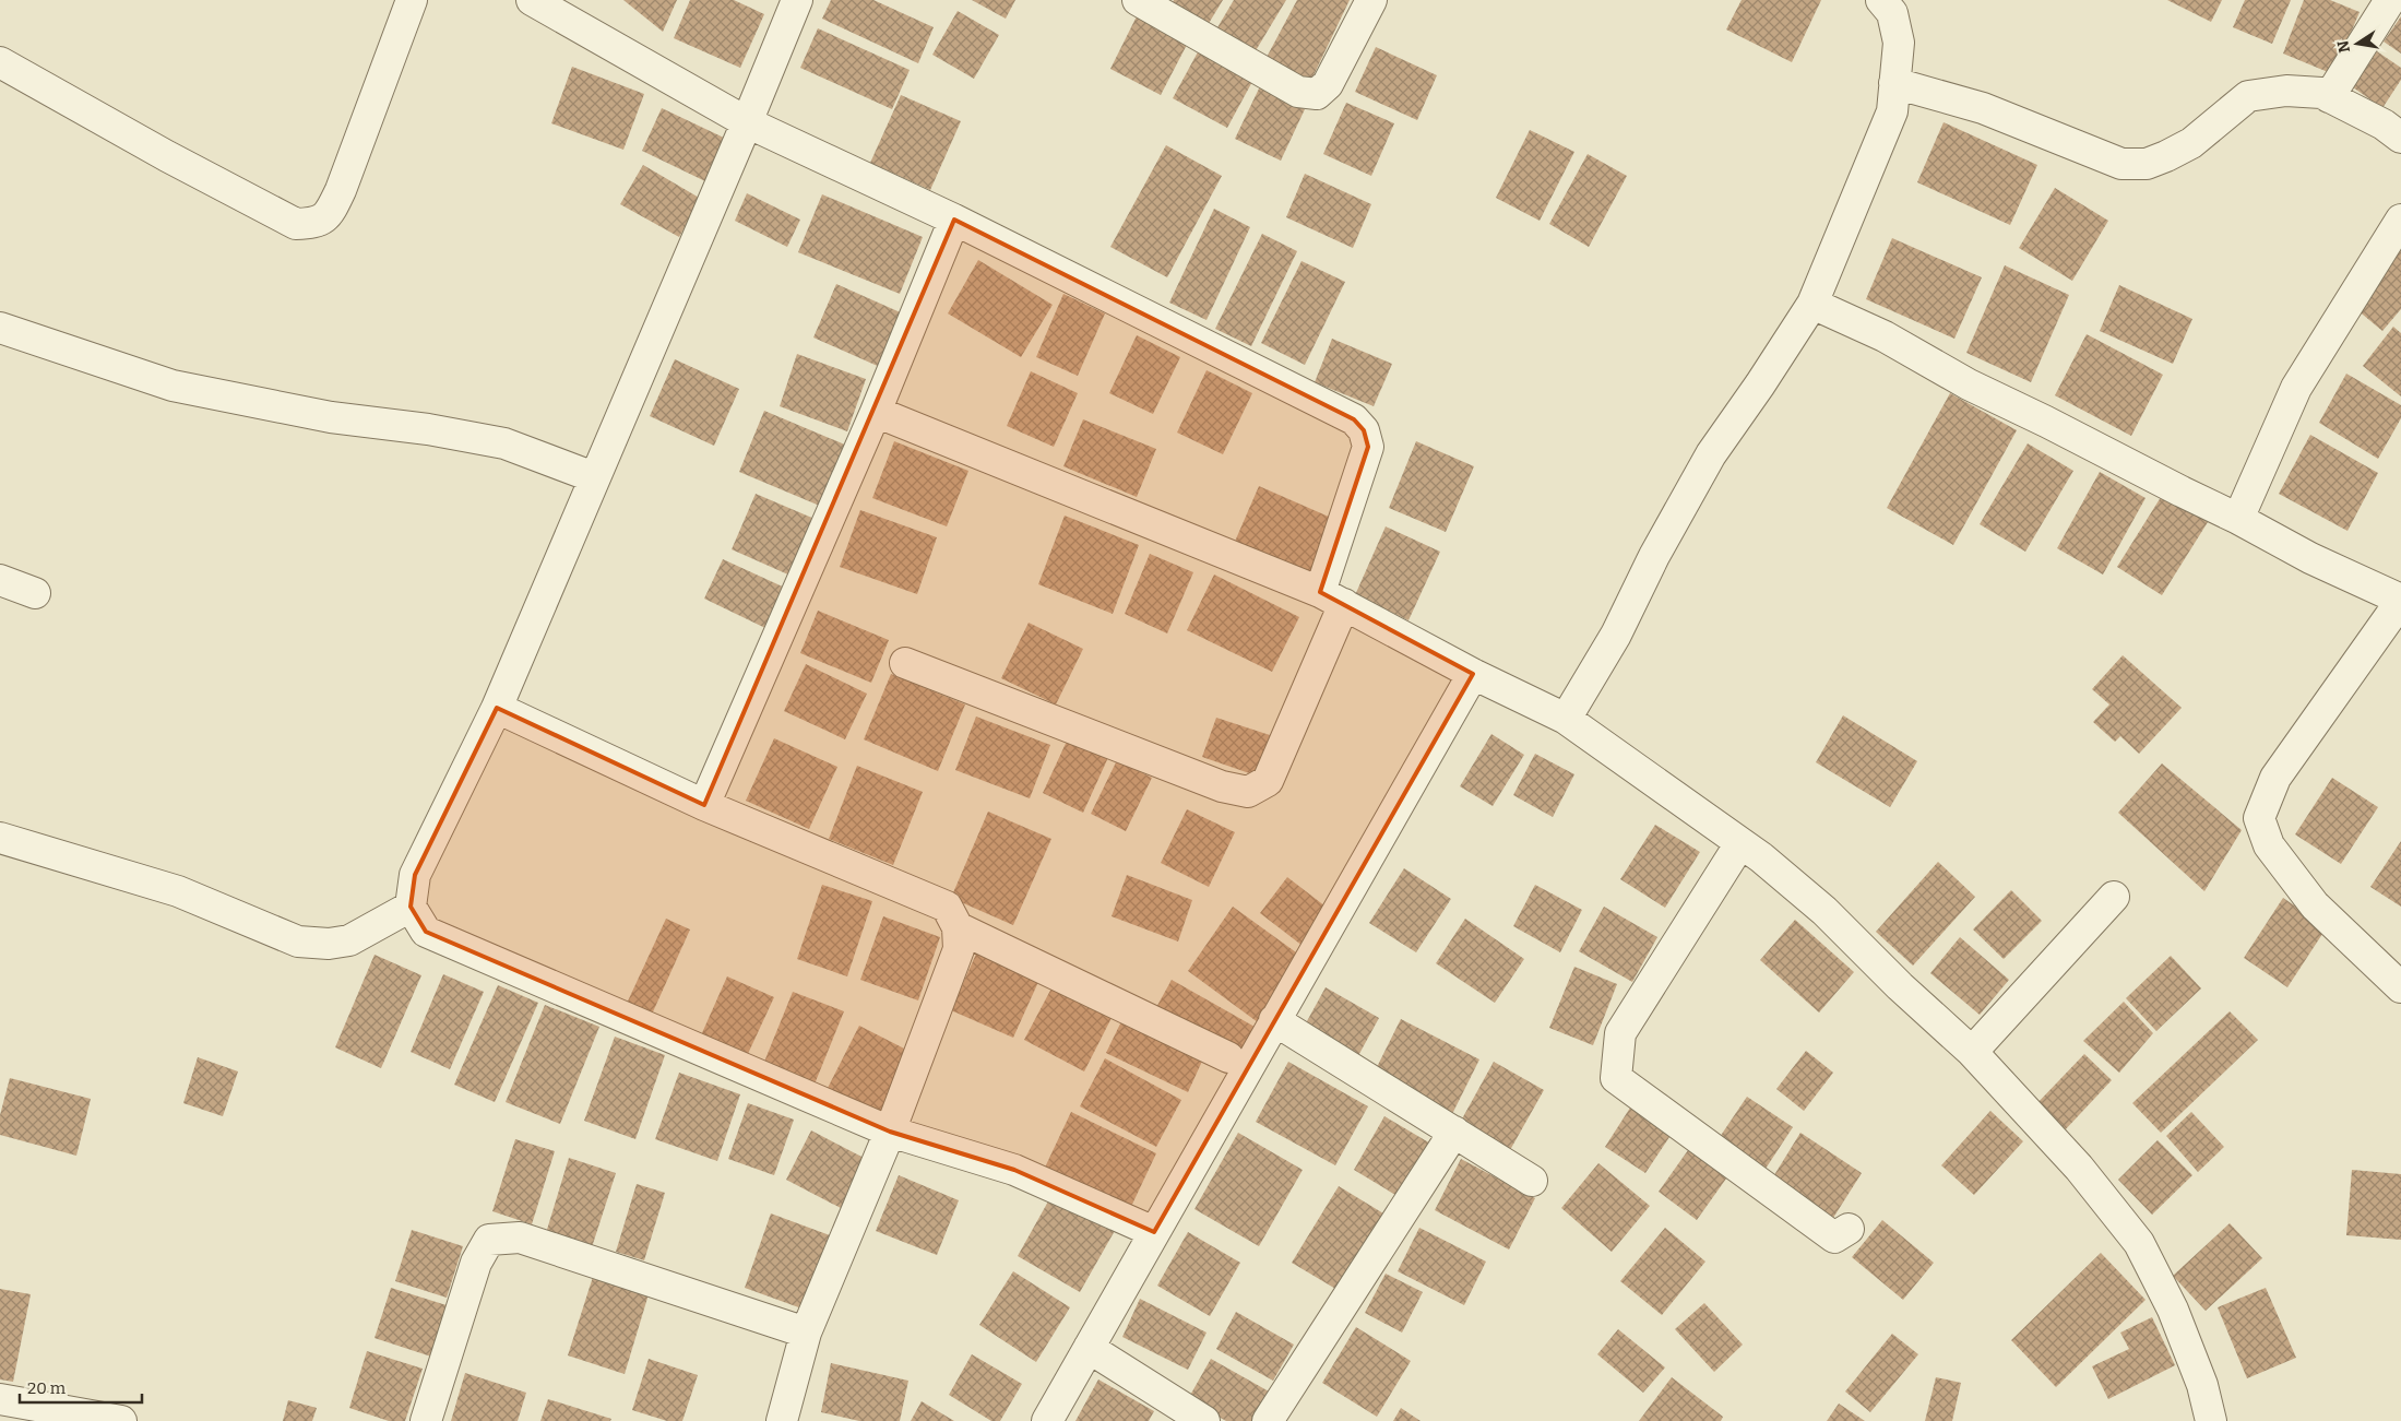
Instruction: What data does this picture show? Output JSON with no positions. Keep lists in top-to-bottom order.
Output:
{
  "scale_bar": "20 m",
  "north": "left"
}
